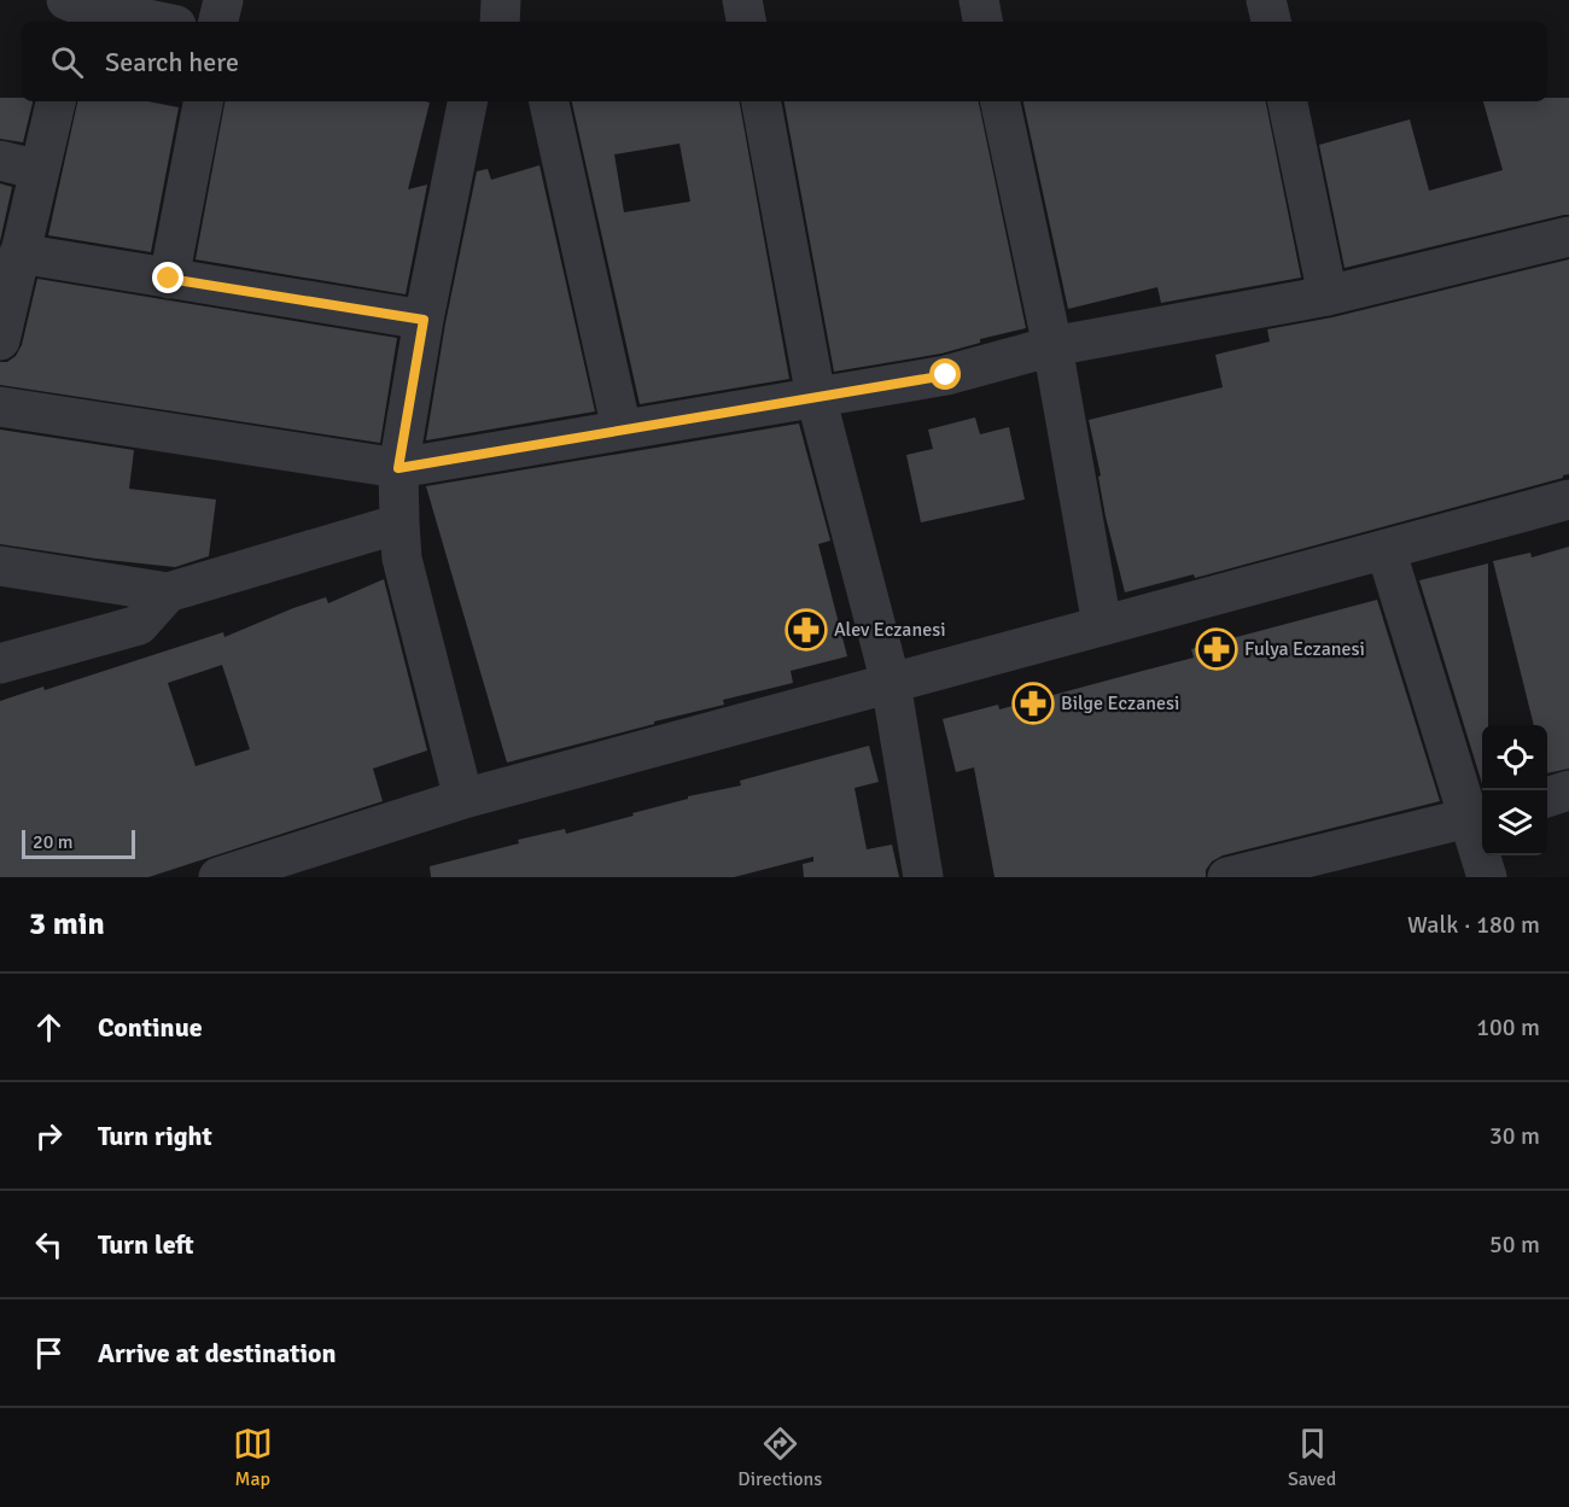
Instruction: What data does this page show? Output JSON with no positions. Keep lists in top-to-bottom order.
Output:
{
  "places": {
    "pharmacy": ["Alev Eczanesi", "Fulya Eczanesi", "Bilge Eczanesi"]
  },
  "scale_bar": "20 m",
  "page": {
    "search": "Search here",
    "scale": "20 m",
    "heading": ["3 min", "Walk · 180 m"],
    "list": [
      ["Continue", "100 m"],
      ["Turn right", "30 m"],
      ["Turn left", "50 m"],
      "Arrive at destination"
    ],
    "nav": ["Map", "Directions", "Saved"]
  }
}
